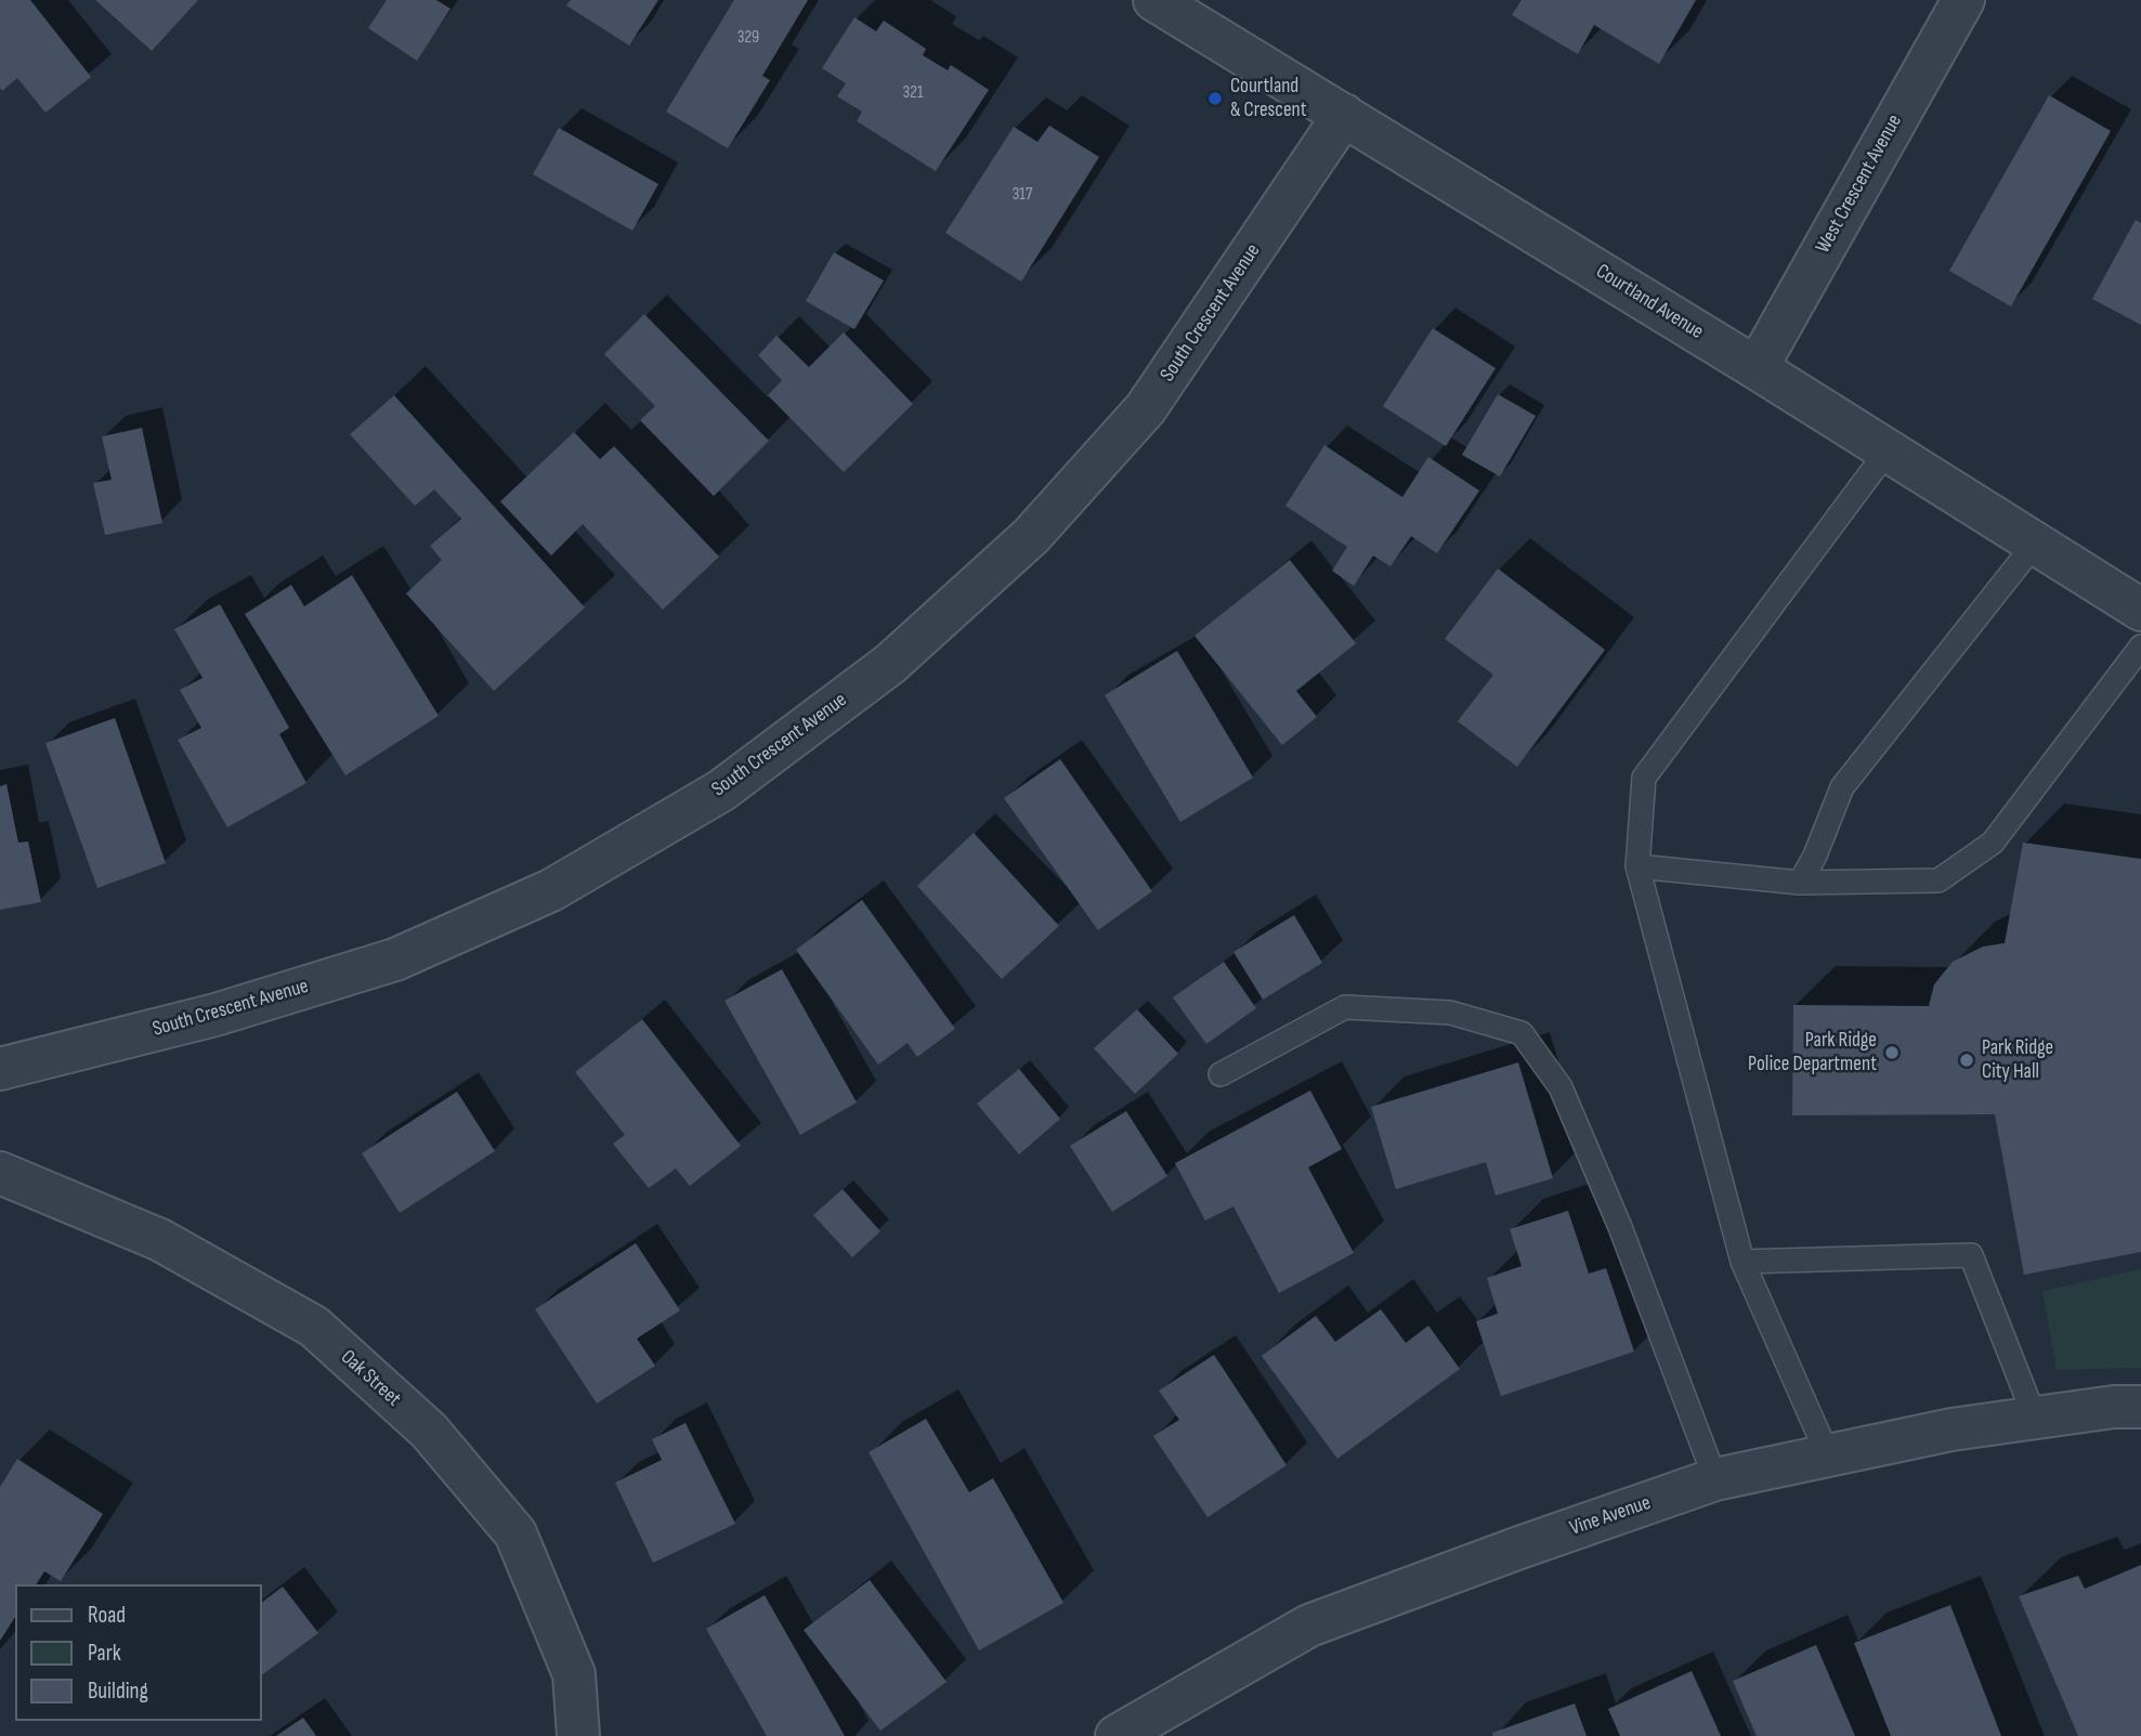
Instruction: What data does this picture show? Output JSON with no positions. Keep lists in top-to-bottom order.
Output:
{
  "streets": {
    "street": [
      "West Crescent Avenue",
      "Courtland Avenue",
      "South Crescent Avenue",
      "Oak Street",
      "Vine Avenue"
    ]
  },
  "crossings": [
    ["West Crescent Avenue", "Courtland Avenue"],
    ["Courtland Avenue", "South Crescent Avenue"]
  ],
  "places": ["Courtland & Crescent", "Park Ridge Police Department", "Park Ridge City Hall"],
  "house_numbers": ["329", "321", "317"],
  "legend": ["Road", "Park", "Building"]
}
